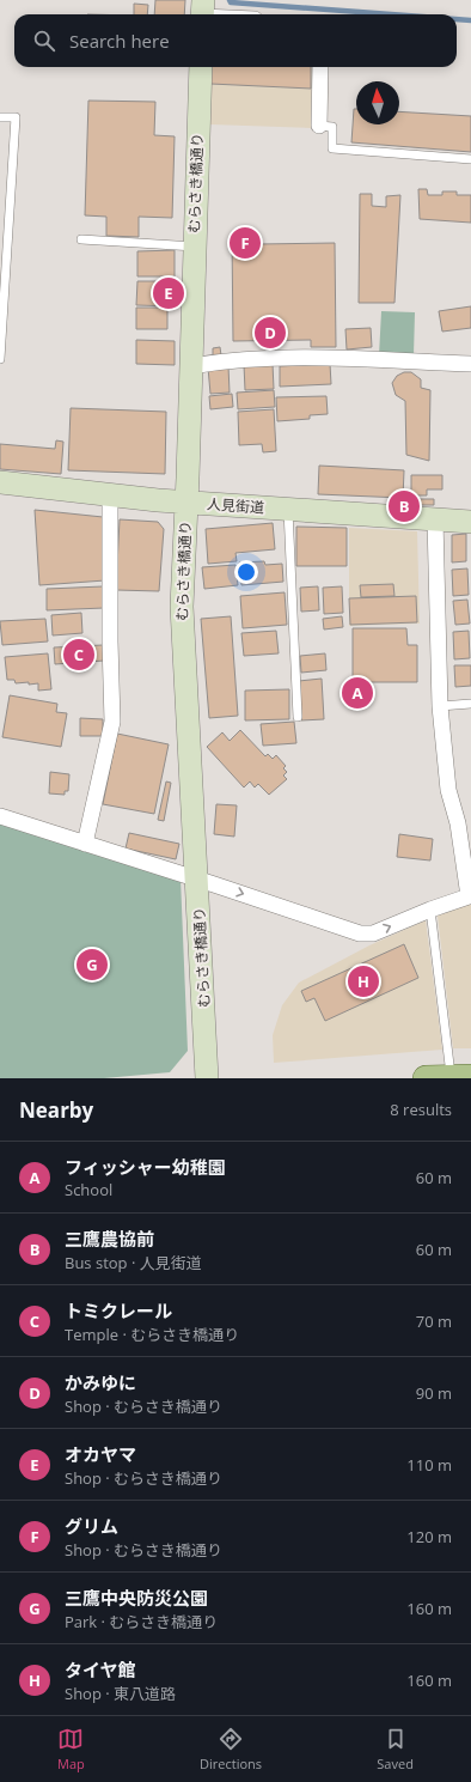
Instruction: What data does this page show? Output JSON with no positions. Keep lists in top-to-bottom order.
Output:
{
  "streets": {
    "street": ["むらさき橋通り", "人見街道"]
  },
  "crossings": [
    ["むらさき橋通り", "人見街道"]
  ],
  "north": "top",
  "page": {
    "search": "Search here",
    "pins": [
      "F",
      "E",
      "D",
      "B",
      "C",
      "A",
      "G",
      "H"
    ],
    "heading": ["Nearby", "8 results"],
    "list": [
      {
        "mark": "A",
        "name": "フィッシャー幼稚園",
        "note": "School",
        "value": "60 m"
      },
      {
        "mark": "B",
        "name": "三鷹農協前",
        "note": "Bus stop · 人見街道",
        "value": "60 m"
      },
      {
        "mark": "C",
        "name": "トミクレール",
        "note": "Temple · むらさき橋通り",
        "value": "70 m"
      },
      {
        "mark": "D",
        "name": "かみゆに",
        "note": "Shop · むらさき橋通り",
        "value": "90 m"
      },
      {
        "mark": "E",
        "name": "オカヤマ",
        "note": "Shop · むらさき橋通り",
        "value": "110 m"
      },
      {
        "mark": "F",
        "name": "グリム",
        "note": "Shop · むらさき橋通り",
        "value": "120 m"
      },
      {
        "mark": "G",
        "name": "三鷹中央防災公園",
        "note": "Park · むらさき橋通り",
        "value": "160 m"
      },
      {
        "mark": "H",
        "name": "タイヤ館",
        "note": "Shop · 東八道路",
        "value": "160 m"
      }
    ],
    "nav": ["Map", "Directions", "Saved"]
  }
}
